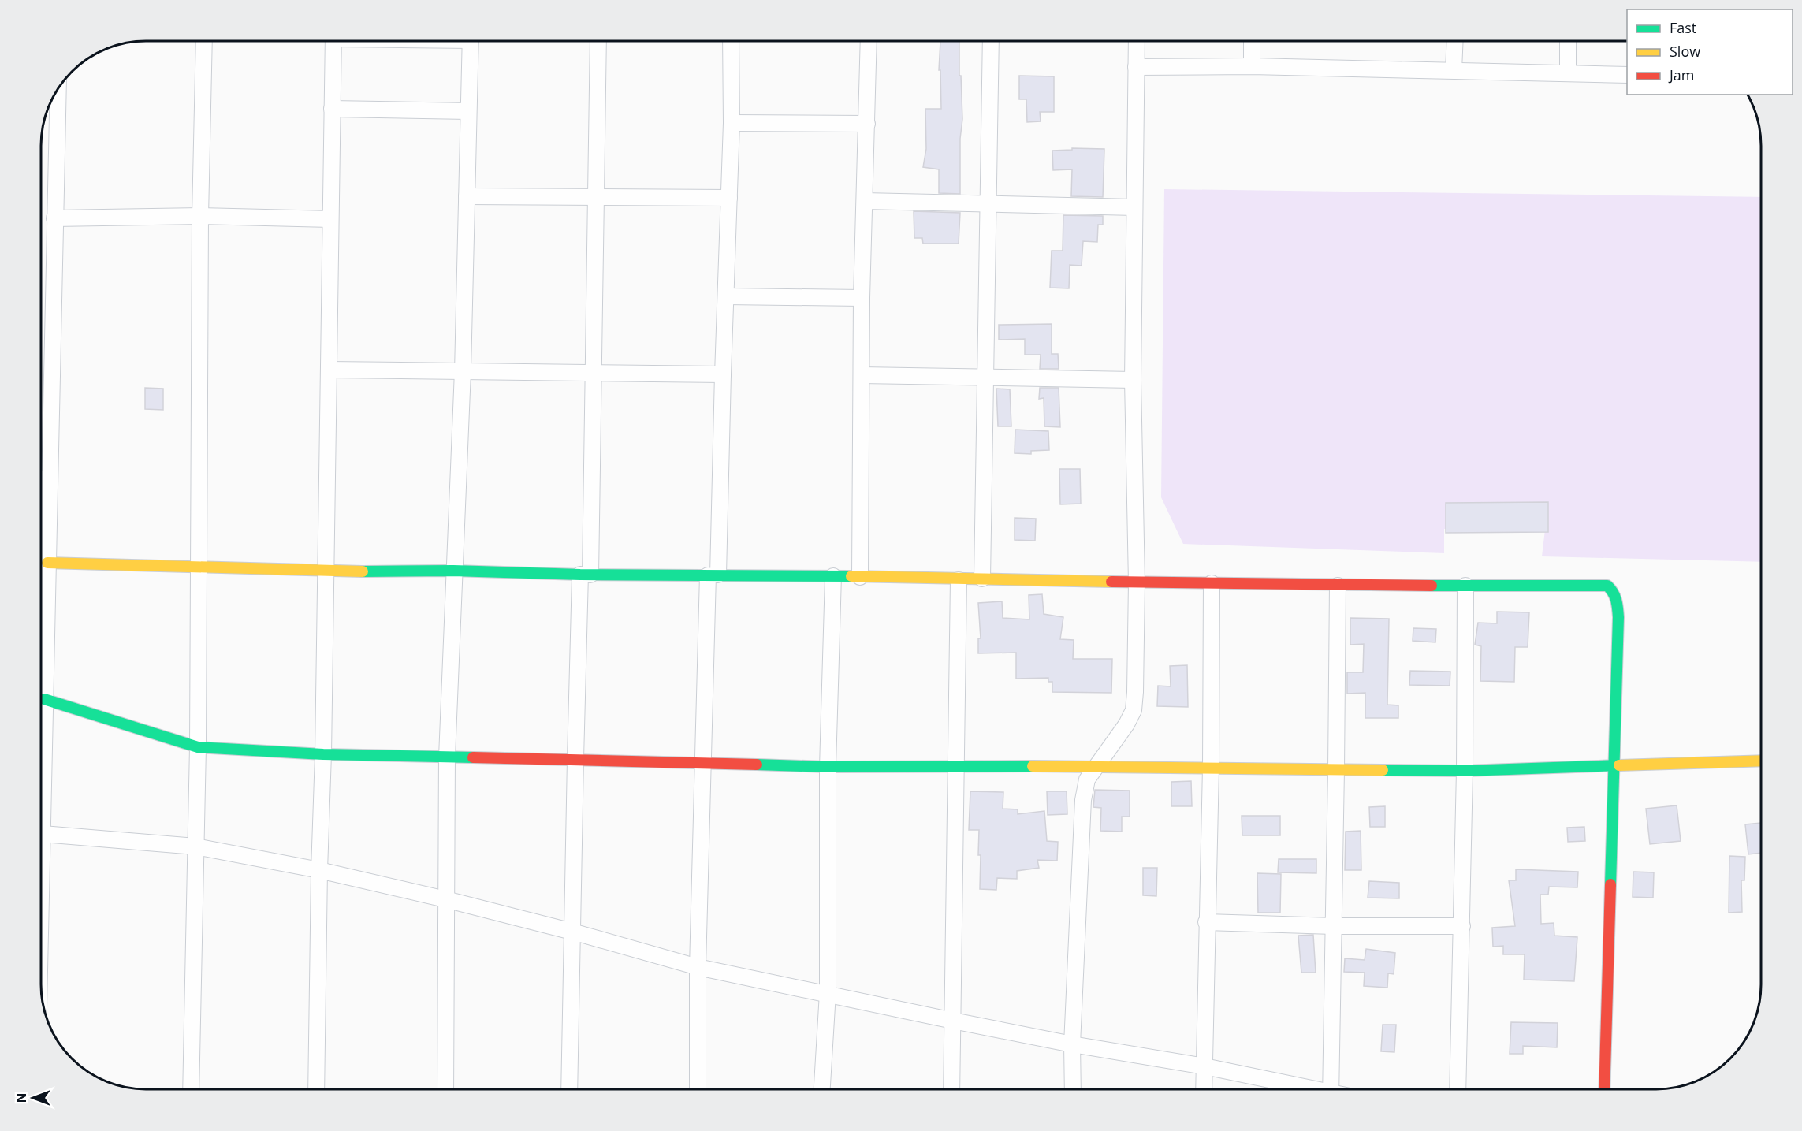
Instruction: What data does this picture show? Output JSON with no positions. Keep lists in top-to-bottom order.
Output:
{
  "legend": ["Fast", "Slow", "Jam"],
  "north": "left"
}
